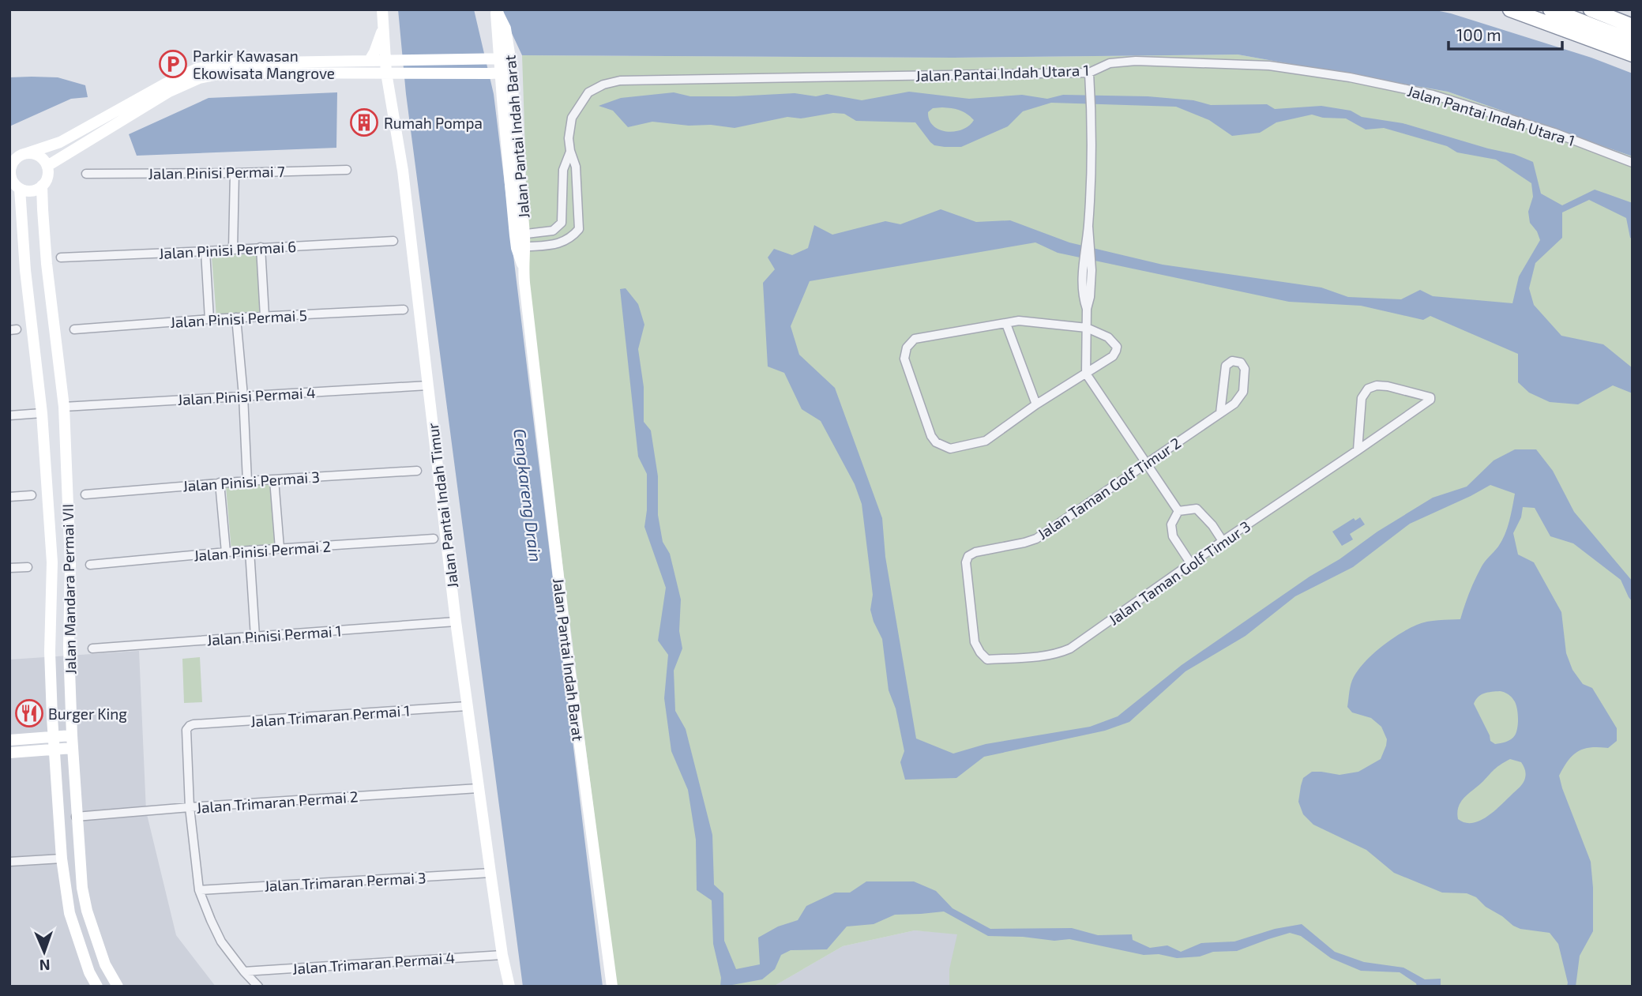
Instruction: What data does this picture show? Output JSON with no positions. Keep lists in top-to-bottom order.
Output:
{
  "streets": {
    "main road": ["Jalan Pantai Indah Barat", "Jalan Pantai Indah Timur", "Jalan Mandara Permai VII"],
    "street": [
      "Jalan Pantai Indah Utara 1",
      "Jalan Pinisi Permai 7",
      "Jalan Pinisi Permai 6",
      "Jalan Pinisi Permai 5",
      "Jalan Pinisi Permai 4",
      "Jalan Pinisi Permai 3",
      "Jalan Taman Golf Timur 2",
      "Jalan Pinisi Permai 2",
      "Jalan Taman Golf Timur 3",
      "Jalan Pinisi Permai 1",
      "Jalan Trimaran Permai 1",
      "Jalan Trimaran Permai 2",
      "Jalan Trimaran Permai 3",
      "Jalan Trimaran Permai 4"
    ]
  },
  "crossings": [
    ["Jalan Pantai Indah Utara 1", "Jalan Pantai Indah Barat"],
    ["Jalan Pinisi Permai 4", "Jalan Pantai Indah Timur"],
    ["Jalan Pinisi Permai 4", "Jalan Mandara Permai VII"],
    ["Jalan Taman Golf Timur 2", "Jalan Taman Golf Timur 3"],
    ["Jalan Pantai Indah Timur", "Jalan Pinisi Permai 1"],
    ["Jalan Pantai Indah Timur", "Jalan Trimaran Permai 1"],
    ["Jalan Pantai Indah Timur", "Jalan Trimaran Permai 2"],
    ["Jalan Pantai Indah Timur", "Jalan Trimaran Permai 3"],
    ["Jalan Pantai Indah Timur", "Jalan Trimaran Permai 4"],
    ["Jalan Mandara Permai VII", "Jalan Trimaran Permai 2"],
    ["Jalan Trimaran Permai 1", "Jalan Trimaran Permai 2"]
  ],
  "water": ["Cengkareng Drain"],
  "places": {
    "parking": ["Parkir Kawasan Ekowisata Mangrove"],
    "building": ["Rumah Pompa"],
    "restaurant": ["Burger King"]
  },
  "scale_bar": "100 m",
  "north": "bottom"
}
